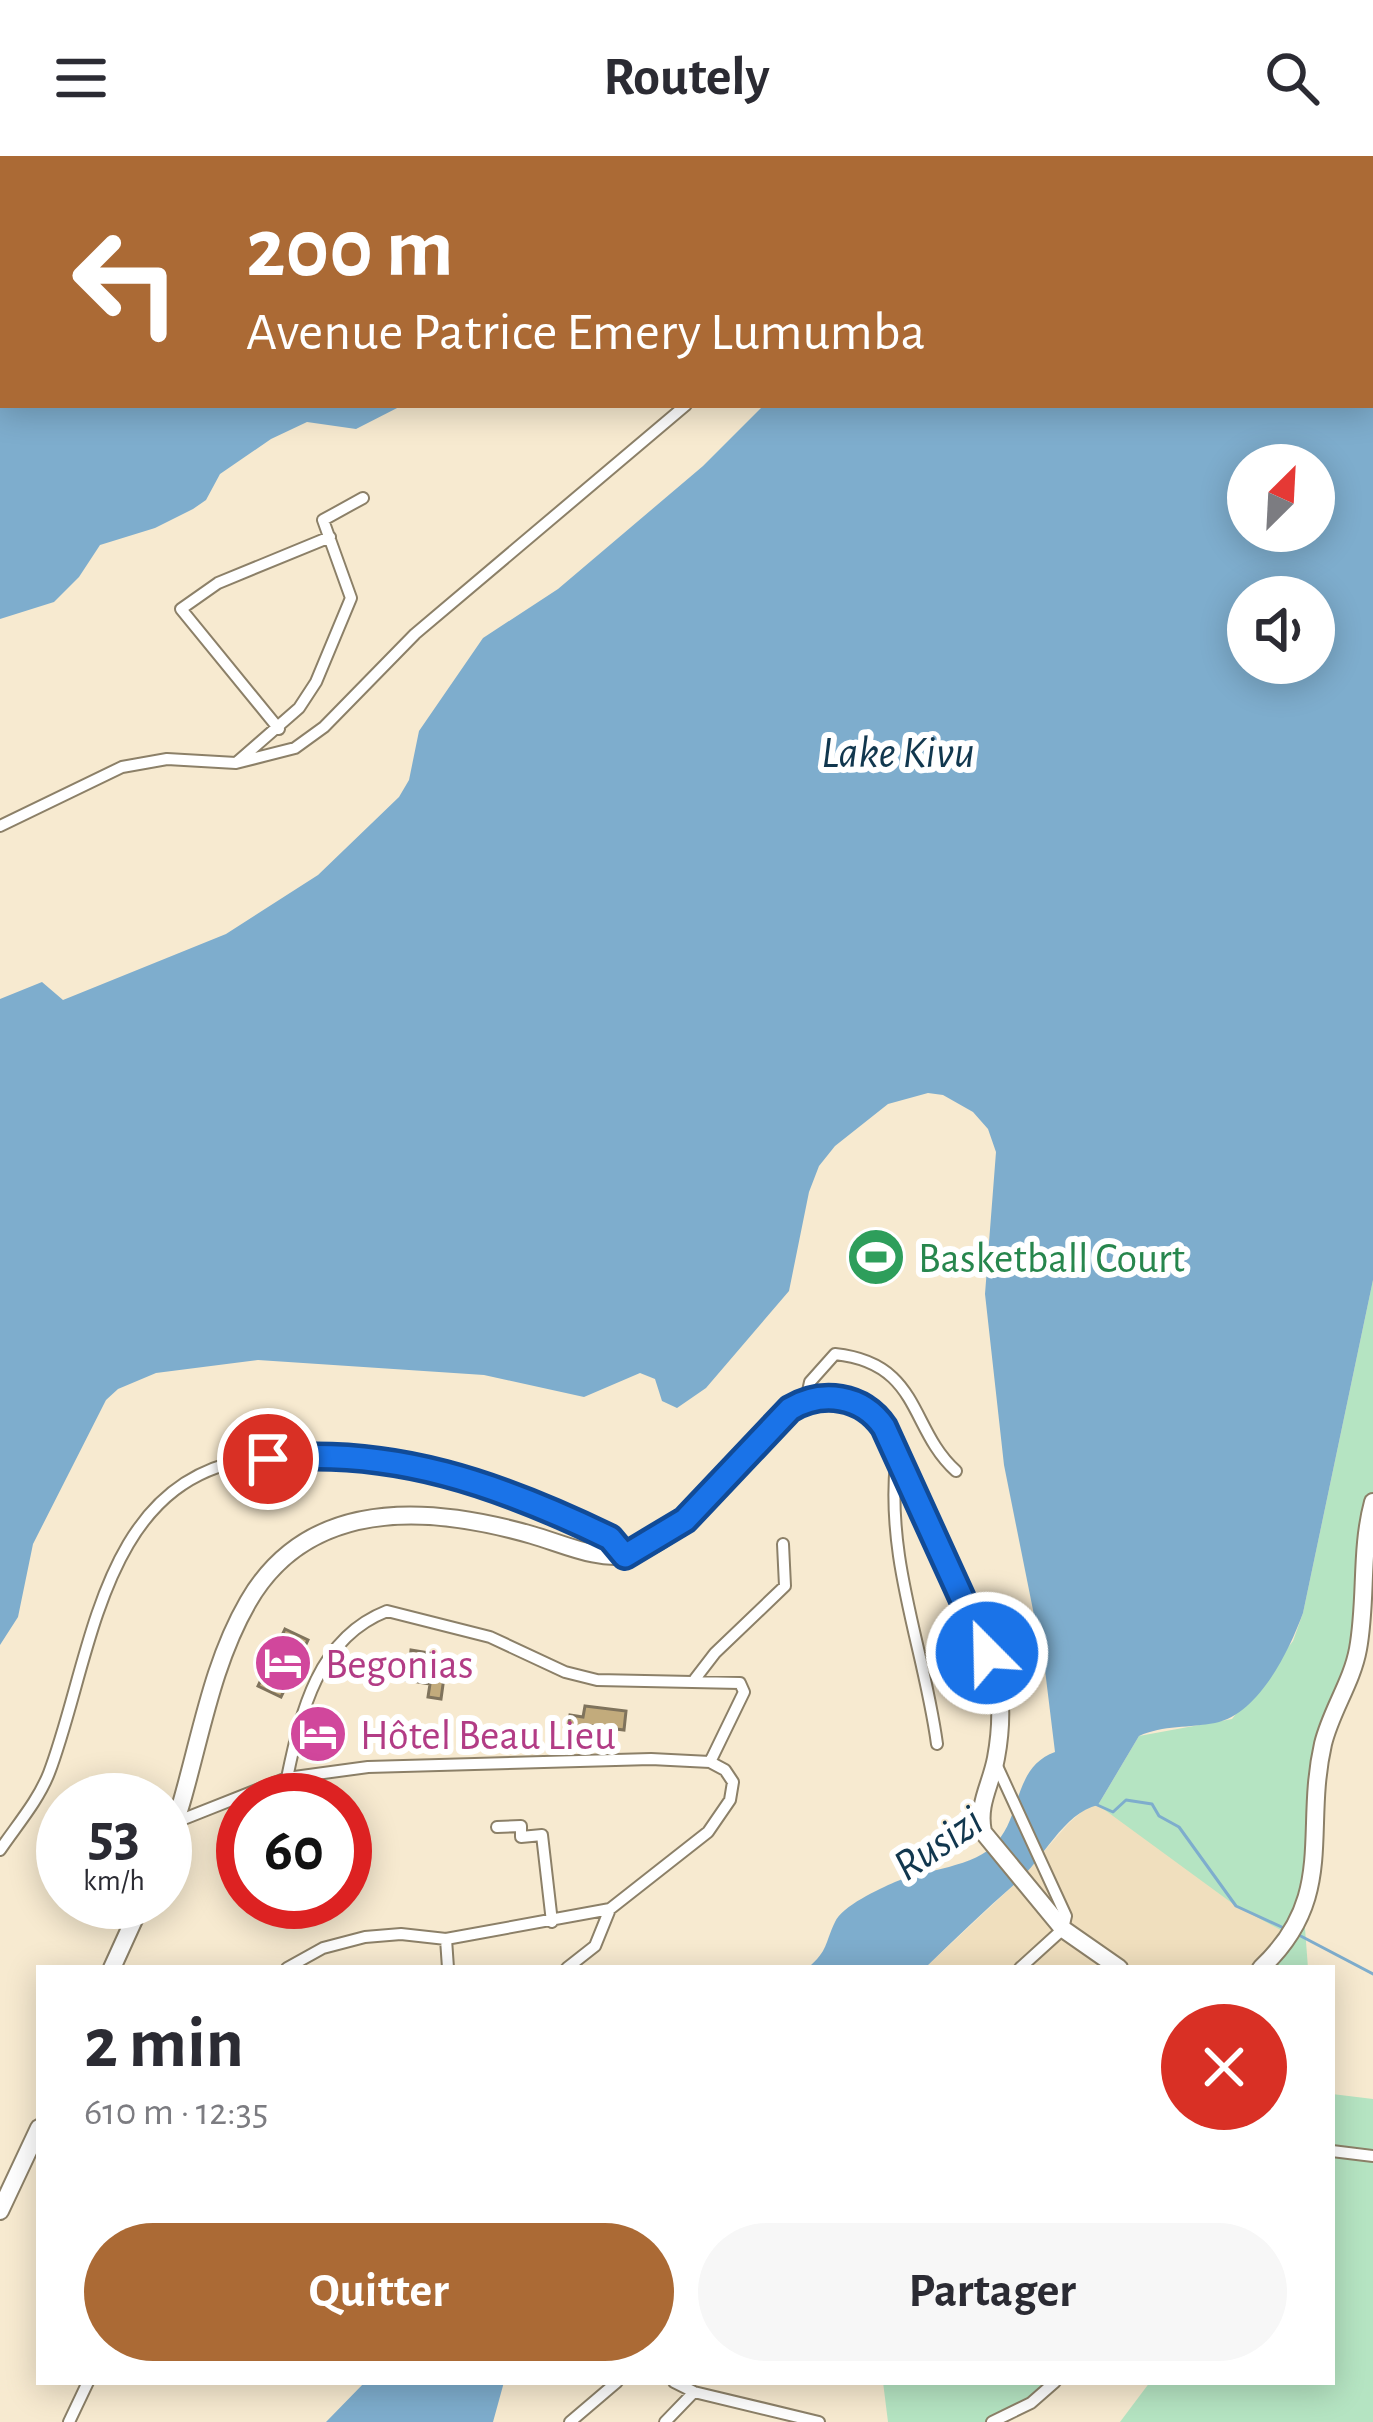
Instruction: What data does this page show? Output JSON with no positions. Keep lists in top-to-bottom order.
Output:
{
  "water": ["Lake Kivu", "Rusizi"],
  "places": {
    "sports": ["Basketball Court"],
    "hotel": ["Begonias", "Hôtel Beau Lieu"]
  },
  "north": "top right",
  "page": {
    "header": "Routely",
    "turn": ["200 m", "Avenue Patrice Emery Lumumba"],
    "speed": "53 km/h",
    "limit": "60",
    "heading": ["2 min", "610 m · 12:35"],
    "buttons": ["Quitter", "Partager"]
  }
}
